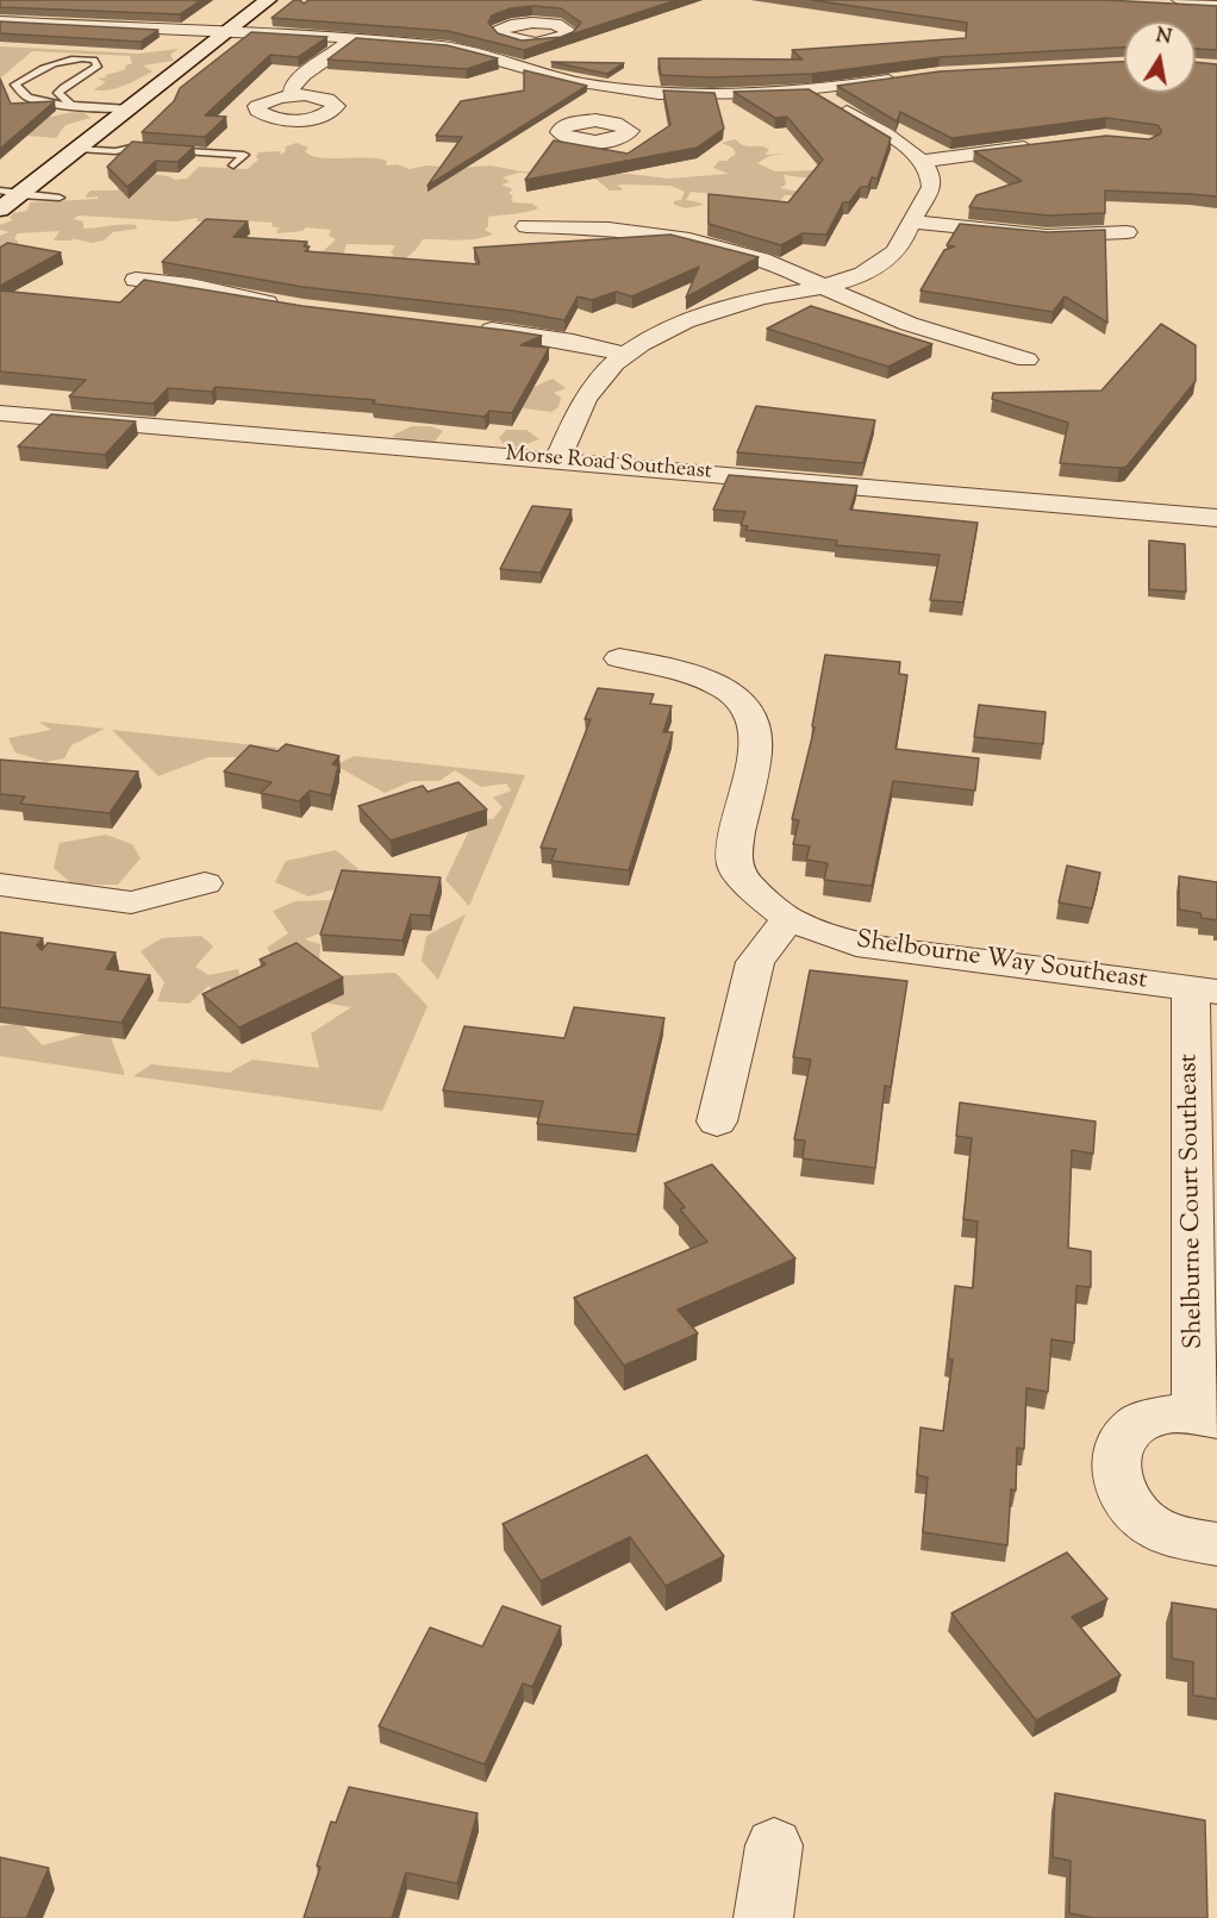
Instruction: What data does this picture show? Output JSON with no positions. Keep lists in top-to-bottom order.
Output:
{
  "streets": {
    "street": ["Morse Road Southeast", "Shelbourne Way Southeast", "Shelburne Court Southeast"]
  },
  "crossings": [
    ["Shelbourne Way Southeast", "Shelburne Court Southeast"]
  ],
  "north": "top"
}
